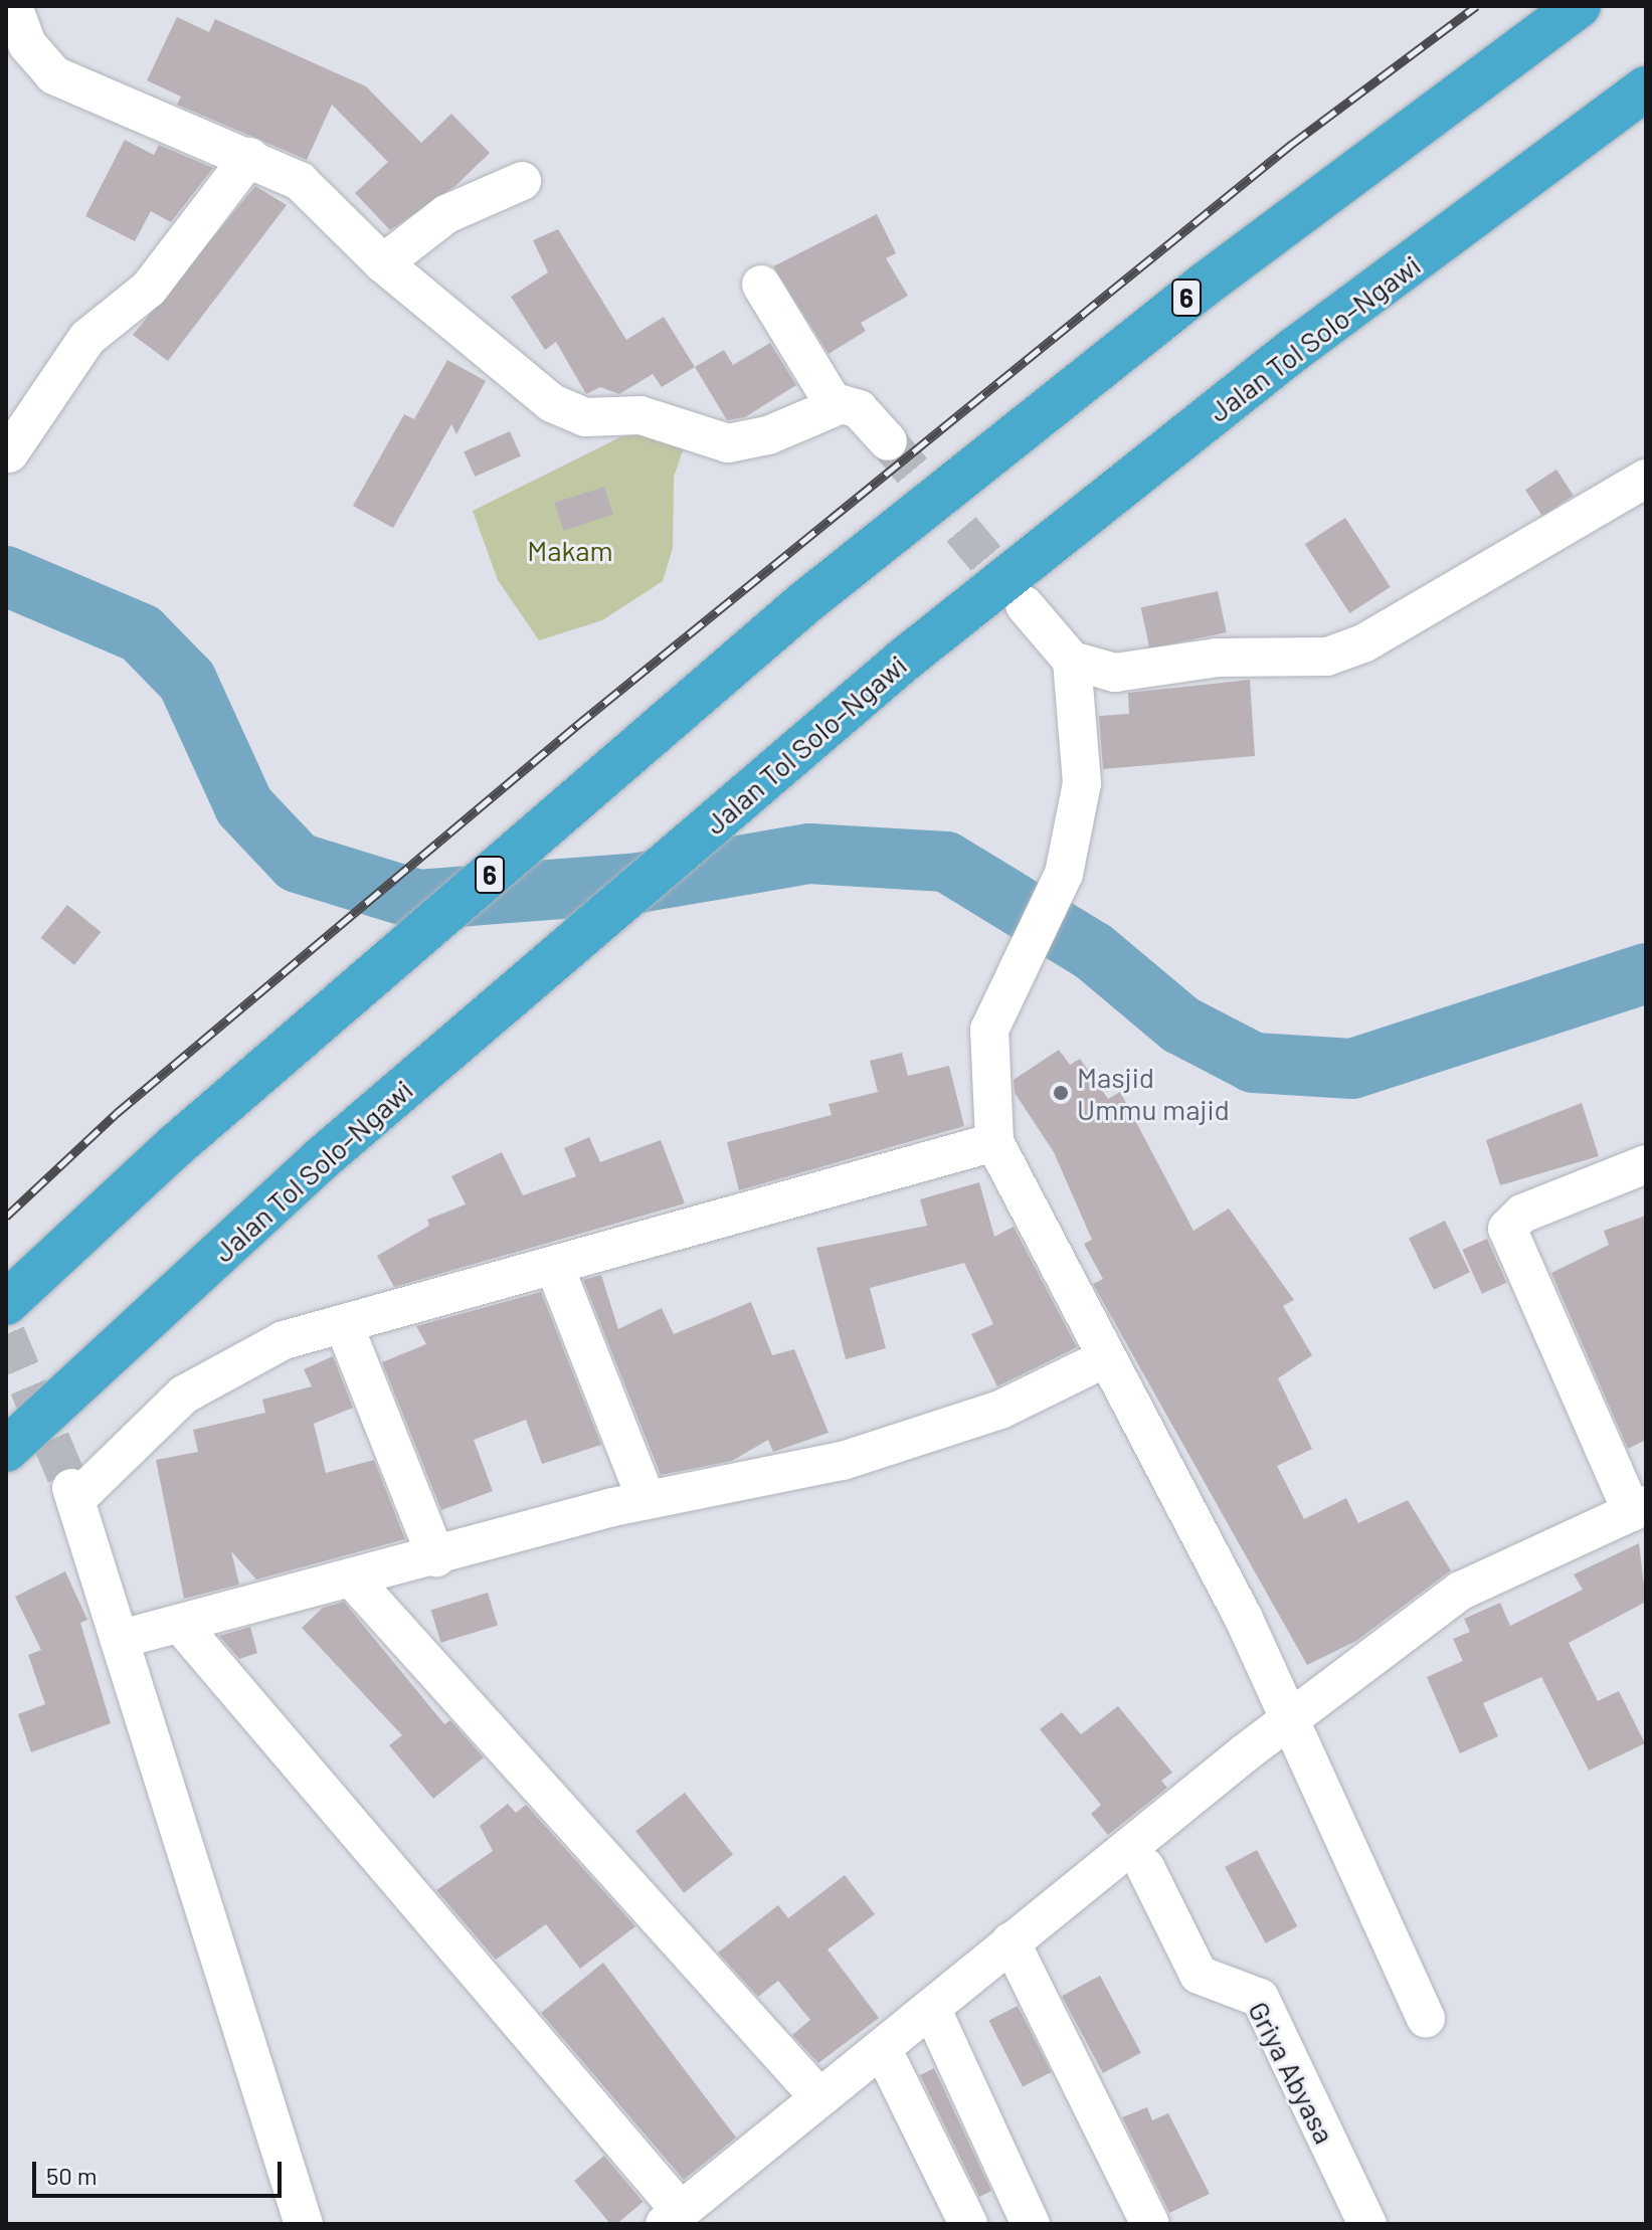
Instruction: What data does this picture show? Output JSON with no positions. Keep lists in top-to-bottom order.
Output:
{
  "streets": {
    "highway": ["6", "Jalan Tol Solo–Ngawi"],
    "street": ["Griya Abyasa"]
  },
  "parks": ["Makam"],
  "places": ["Masjid Ummu majid"],
  "scale_bar": "50 m"
}
